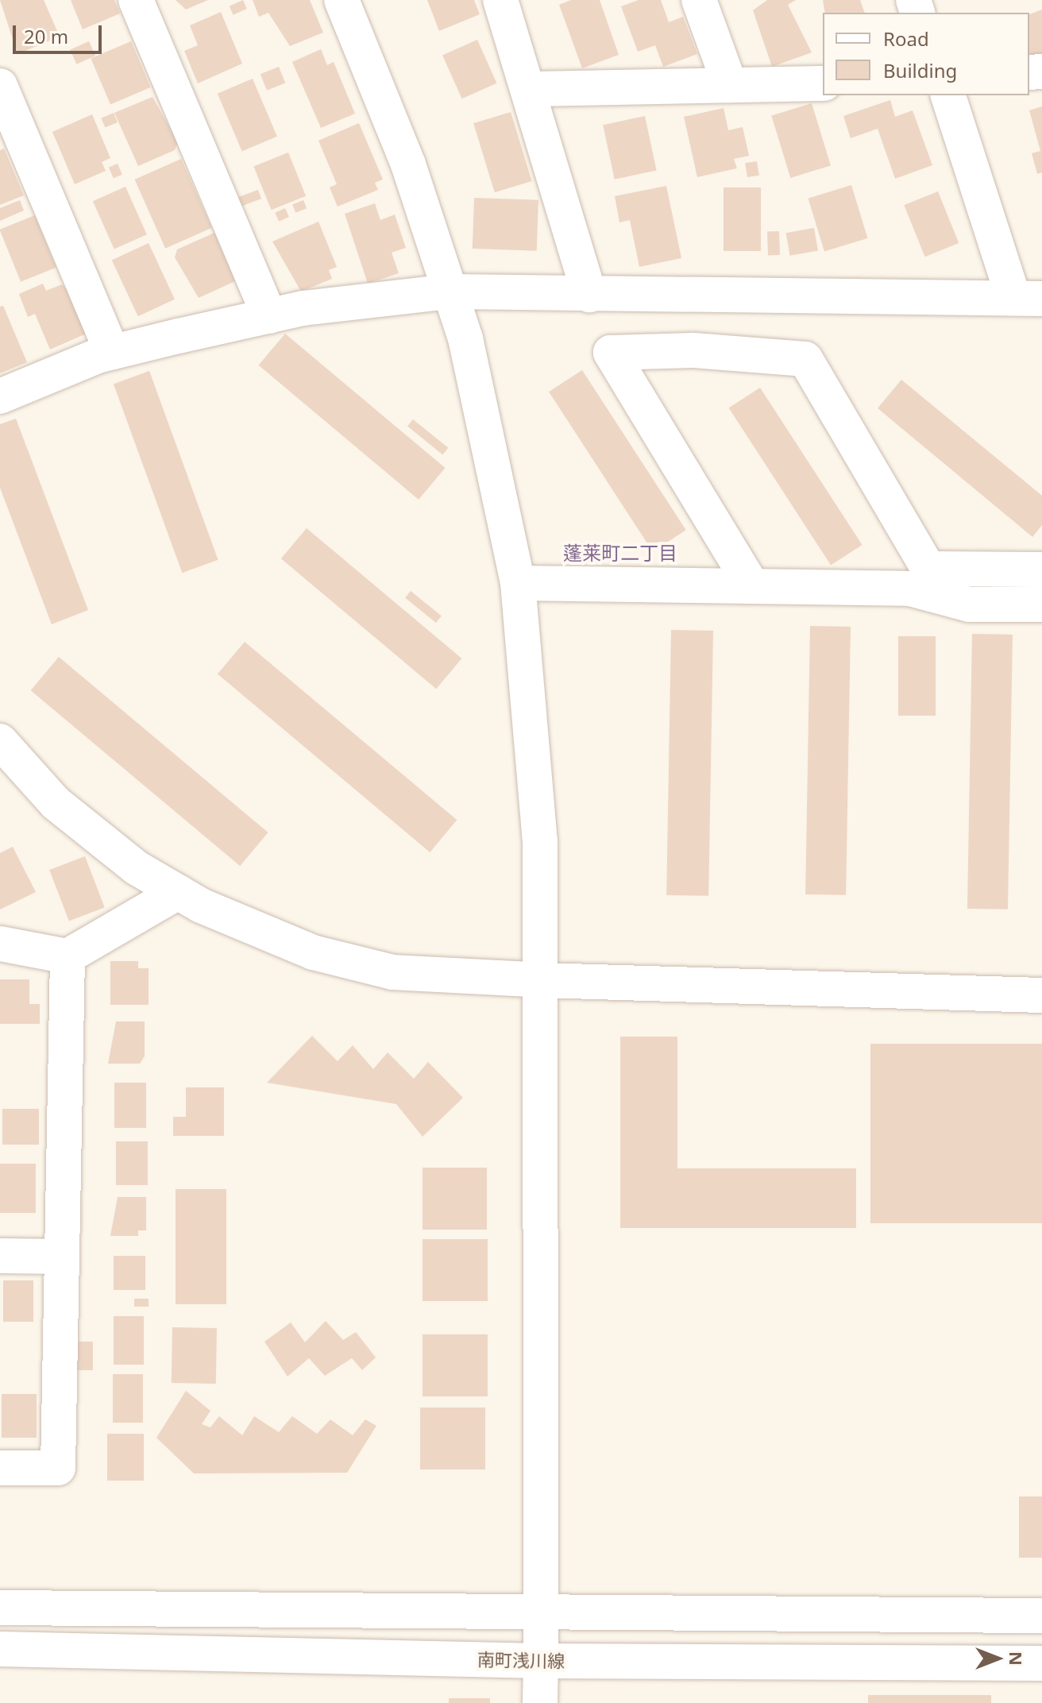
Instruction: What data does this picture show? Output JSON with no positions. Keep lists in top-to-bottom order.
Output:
{
  "streets": {
    "street": ["南町浅川線"]
  },
  "districts": ["蓬莱町二丁目"],
  "legend": ["Road", "Building"],
  "scale_bar": "20 m",
  "north": "right"
}
